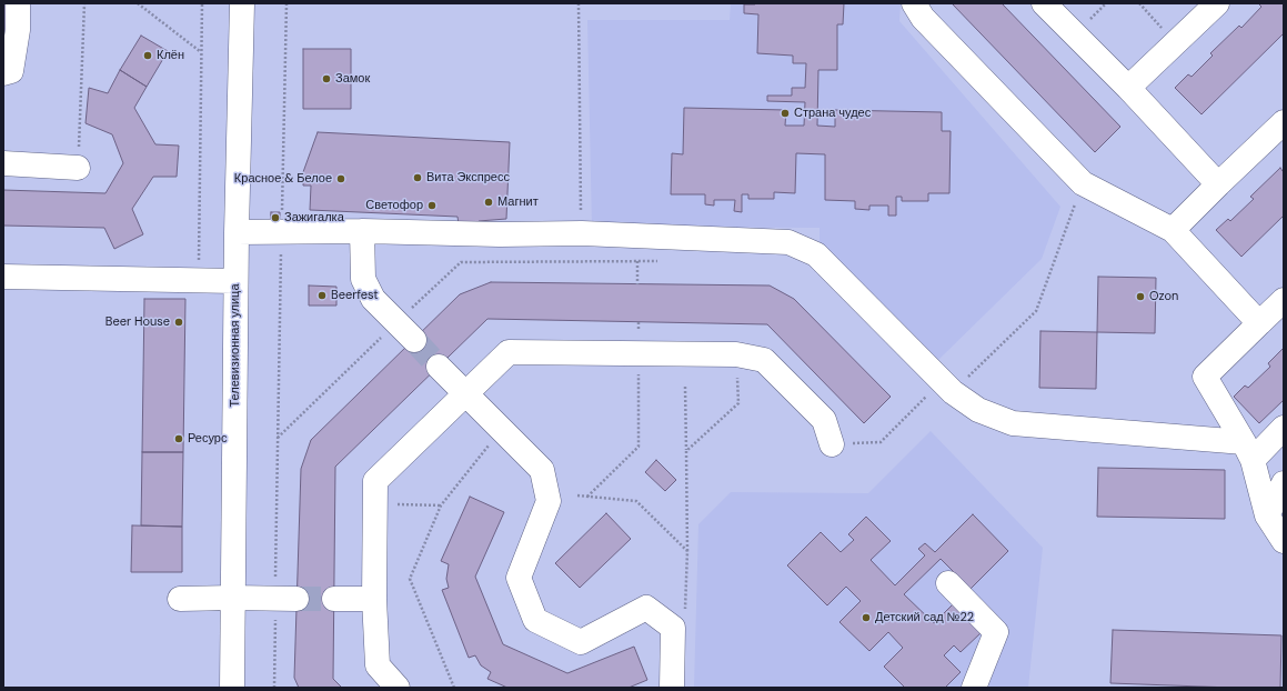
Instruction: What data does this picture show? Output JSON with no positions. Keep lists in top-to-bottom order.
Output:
{
  "streets": {
    "street": ["Телевизионная улица"]
  },
  "places": [
    "Клён",
    "Замок",
    "Страна чудес",
    "Вита Экспресс",
    "Красное & Белое",
    "Магнит",
    "Светофор",
    "Зажигалка",
    "Beerfest",
    "Ozon",
    "Beer House",
    "Ресурс",
    "Детский сад №22"
  ]
}
